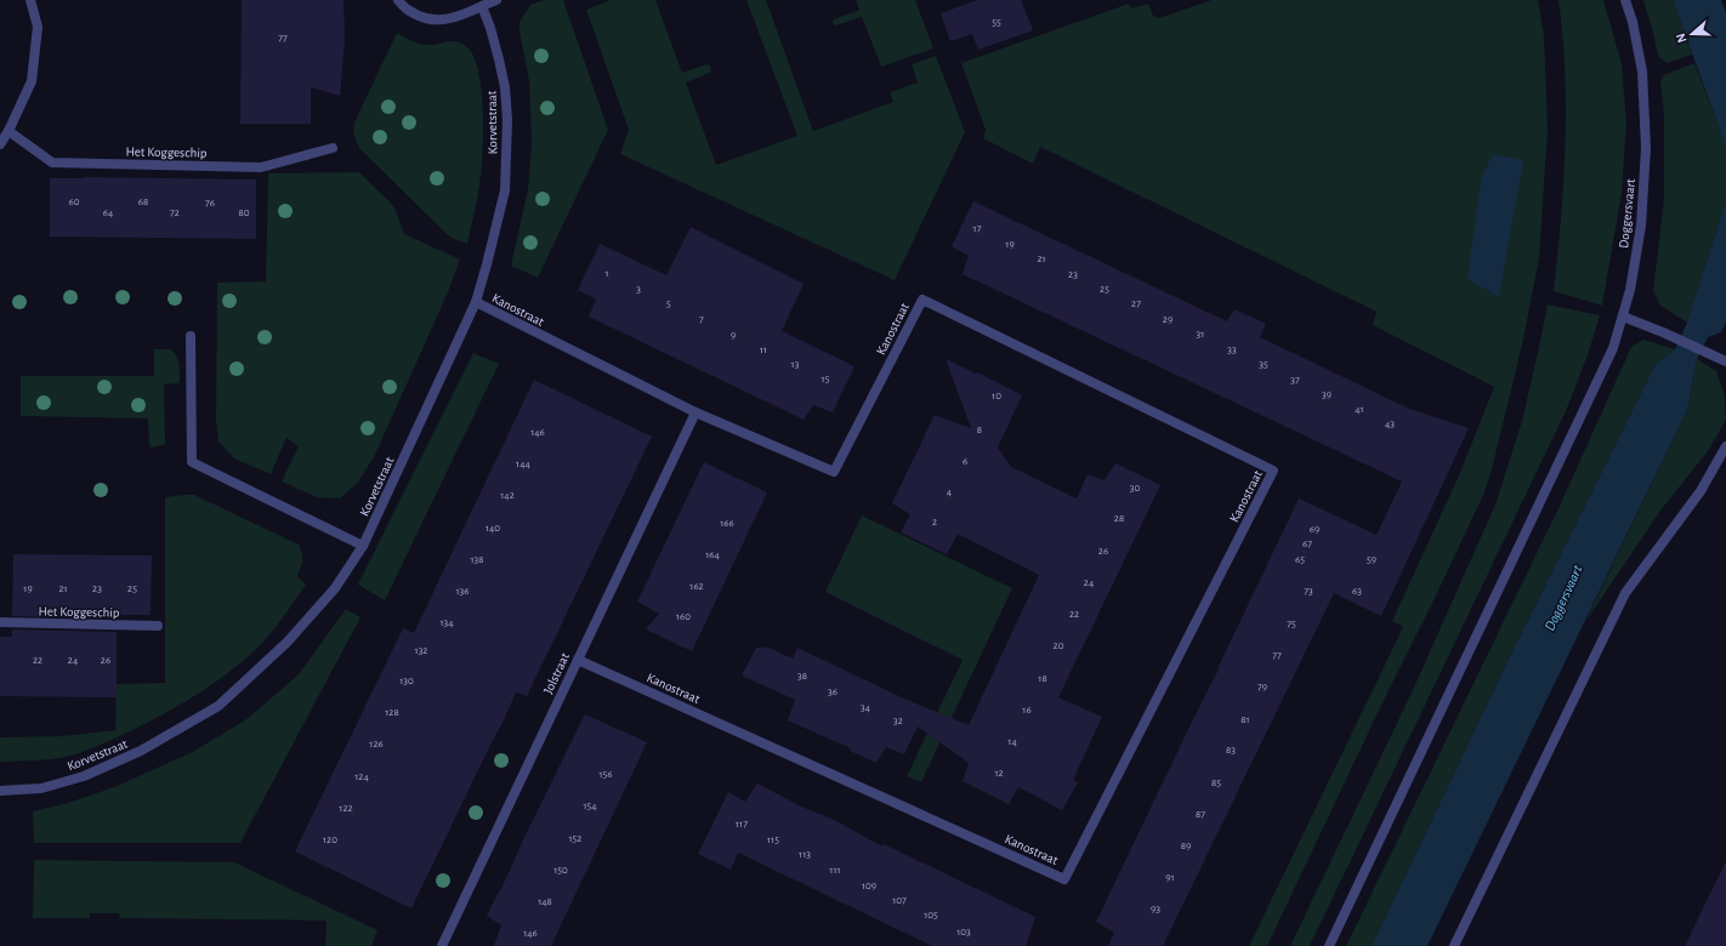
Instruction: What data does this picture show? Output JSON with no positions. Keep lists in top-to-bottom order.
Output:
{
  "streets": {
    "street": [
      "Korvetstraat",
      "Het Koggeschip",
      "Doggersvaart",
      "Kanostraat",
      "Jolstraat"
    ]
  },
  "crossings": [
    ["Korvetstraat", "Kanostraat"],
    ["Kanostraat", "Jolstraat"]
  ],
  "water": ["Doggersvaart"],
  "house_numbers": [
    "55",
    "77",
    "60",
    "68",
    "76",
    "64",
    "72",
    "80",
    "17",
    "19",
    "21",
    "1",
    "23",
    "3",
    "25",
    "5",
    "27",
    "7",
    "29",
    "31",
    "9",
    "11",
    "33",
    "13",
    "35",
    "15",
    "37",
    "39",
    "10",
    "41",
    "43",
    "8",
    "146",
    "6",
    "144",
    "30",
    "4",
    "142",
    "28",
    "2",
    "166",
    "140",
    "69",
    "67",
    "26",
    "164",
    "138",
    "65",
    "59",
    "24",
    "162",
    "19",
    "21",
    "23",
    "25",
    "136",
    "73",
    "63",
    "22",
    "160",
    "134",
    "75",
    "20",
    "132",
    "77",
    "22",
    "24",
    "26",
    "38",
    "18",
    "130",
    "79",
    "36",
    "34",
    "16",
    "128",
    "81",
    "32",
    "14",
    "126",
    "83",
    "12",
    "156",
    "124",
    "85",
    "154",
    "122",
    "87",
    "117",
    "152",
    "120",
    "115",
    "89",
    "113",
    "150",
    "111",
    "91",
    "109",
    "107",
    "148",
    "93",
    "105",
    "103",
    "146"
  ],
  "north": "left"
}
